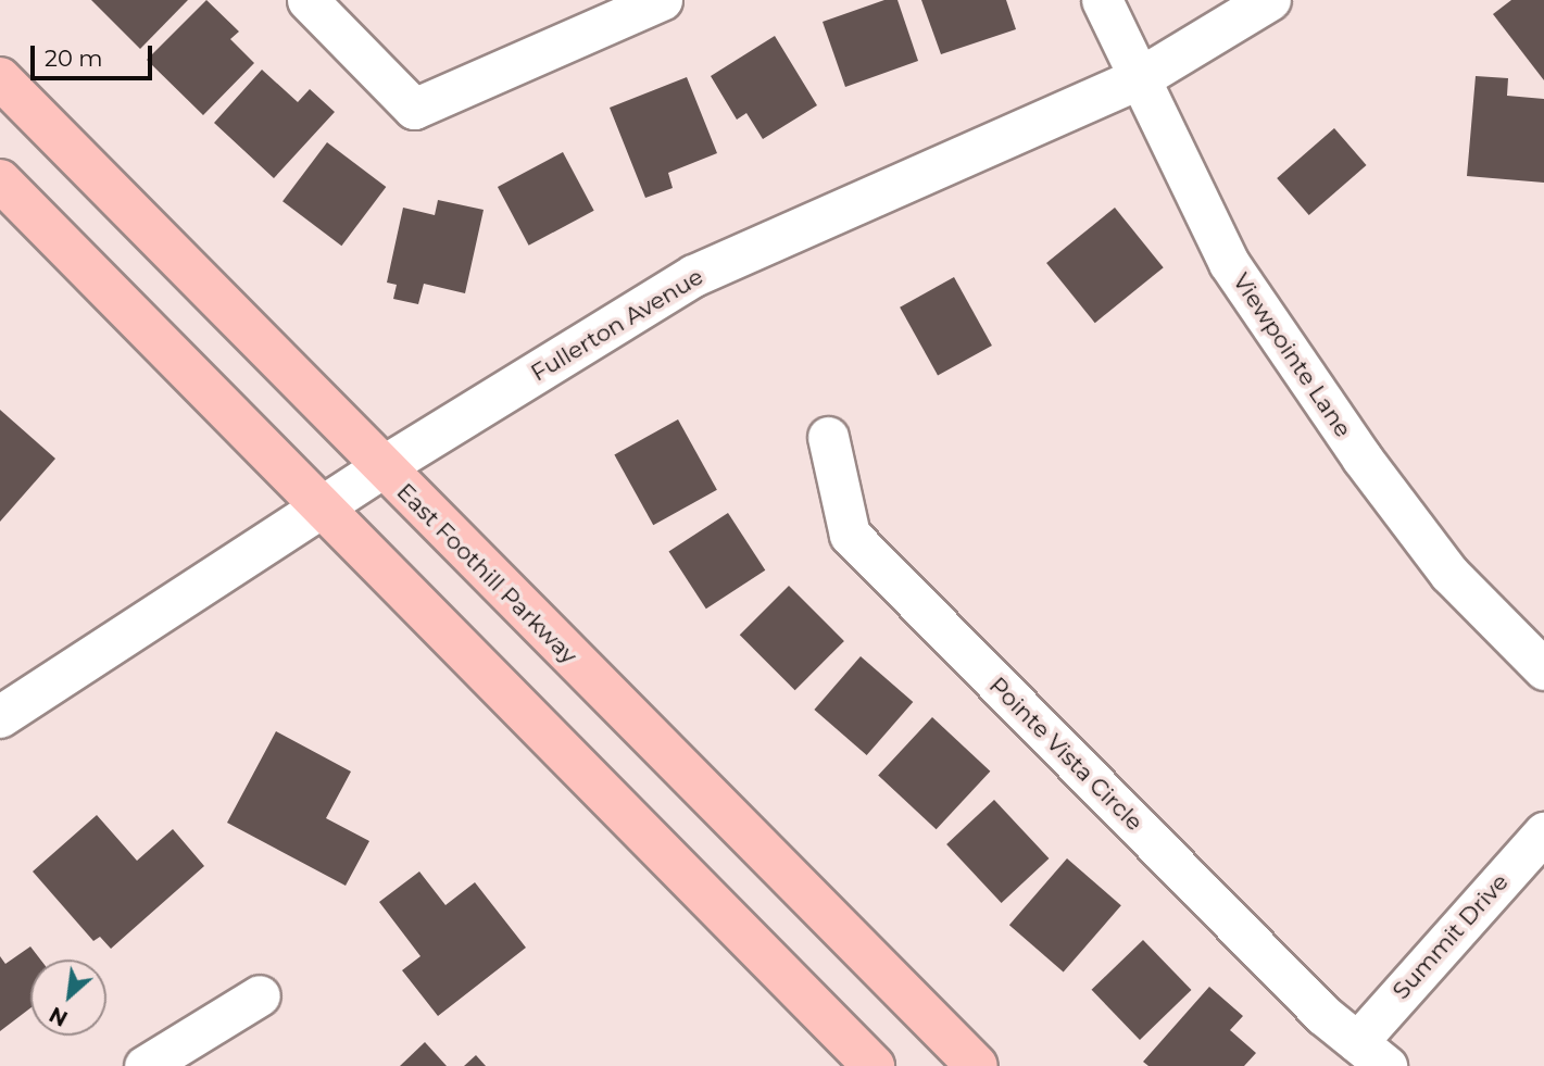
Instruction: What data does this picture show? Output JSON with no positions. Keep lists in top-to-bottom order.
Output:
{
  "streets": {
    "main road": ["Fullerton Avenue", "East Foothill Parkway"],
    "street": ["Viewpointe Lane", "Pointe Vista Circle", "Summit Drive"]
  },
  "crossings": [
    ["Fullerton Avenue", "Viewpointe Lane"],
    ["Fullerton Avenue", "East Foothill Parkway"],
    ["Pointe Vista Circle", "Summit Drive"]
  ],
  "scale_bar": "20 m",
  "north": "bottom left"
}
